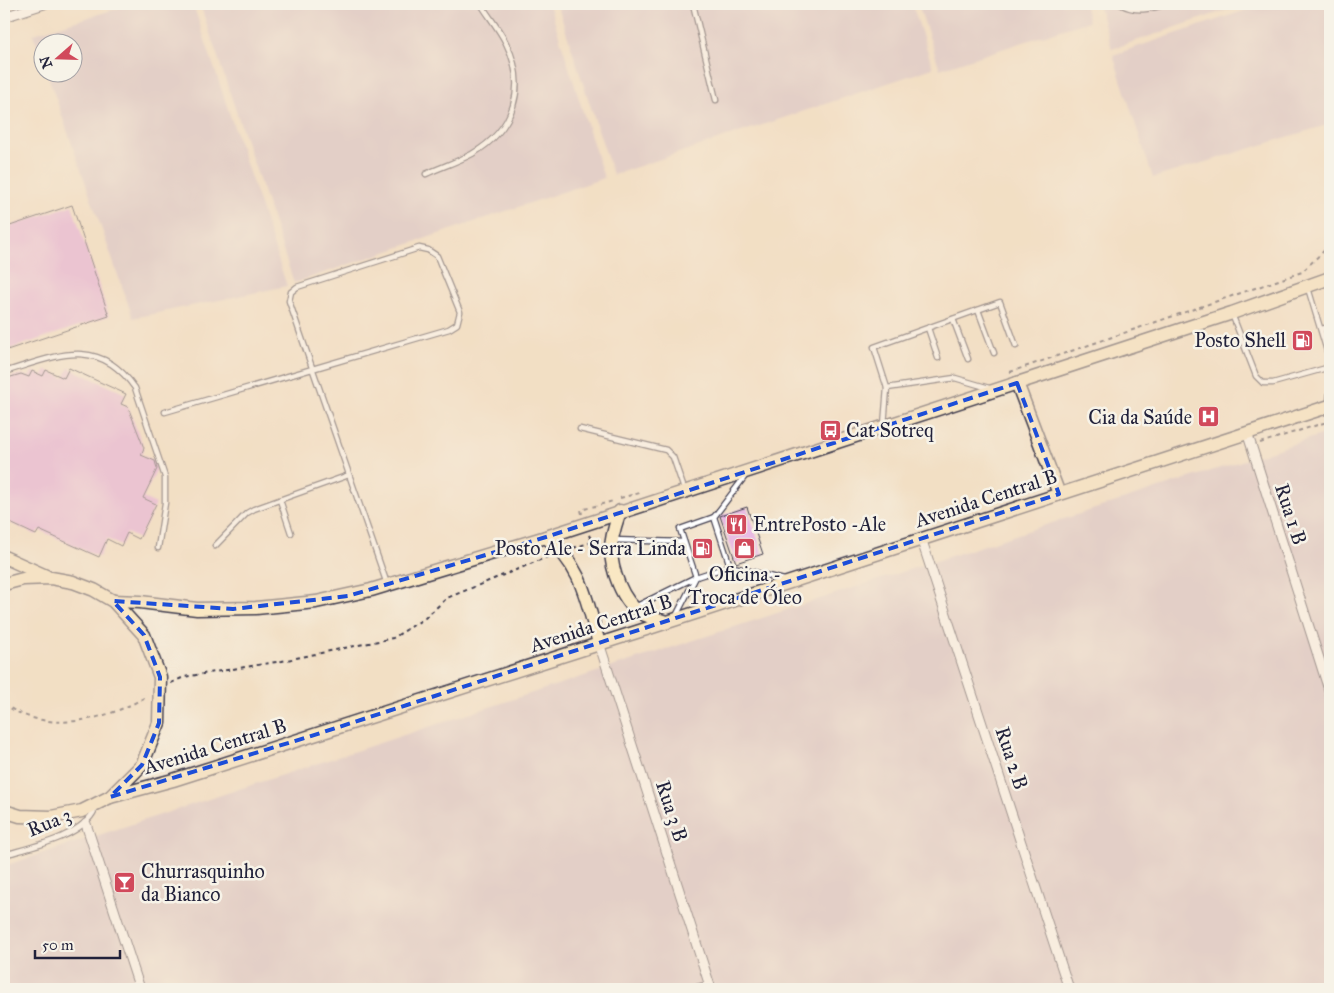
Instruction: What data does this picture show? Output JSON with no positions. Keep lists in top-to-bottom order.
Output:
{
  "streets": {
    "main road": ["Avenida Central B"],
    "street": ["Rua 1 B", "Rua 2 B", "Rua 3 B"],
    "lane": ["Rua 3"]
  },
  "crossings": [
    ["Avenida Central B", "Rua 1 B"],
    ["Avenida Central B", "Rua 2 B"],
    ["Avenida Central B", "Rua 3 B"],
    ["Avenida Central B", "Rua 3"]
  ],
  "places": {
    "fuel station": ["Posto Shell", "Posto Ale - Serra Linda"],
    "hospital": ["Cia da Saúde"],
    "bus stop": ["Cat Sotreq"],
    "restaurant": ["EntrePosto -Ale"],
    "shop": ["Oficina - Troca de Óleo"],
    "bar": ["Churrasquinho da Bianco"]
  },
  "scale_bar": "50 m",
  "north": "left"
}
